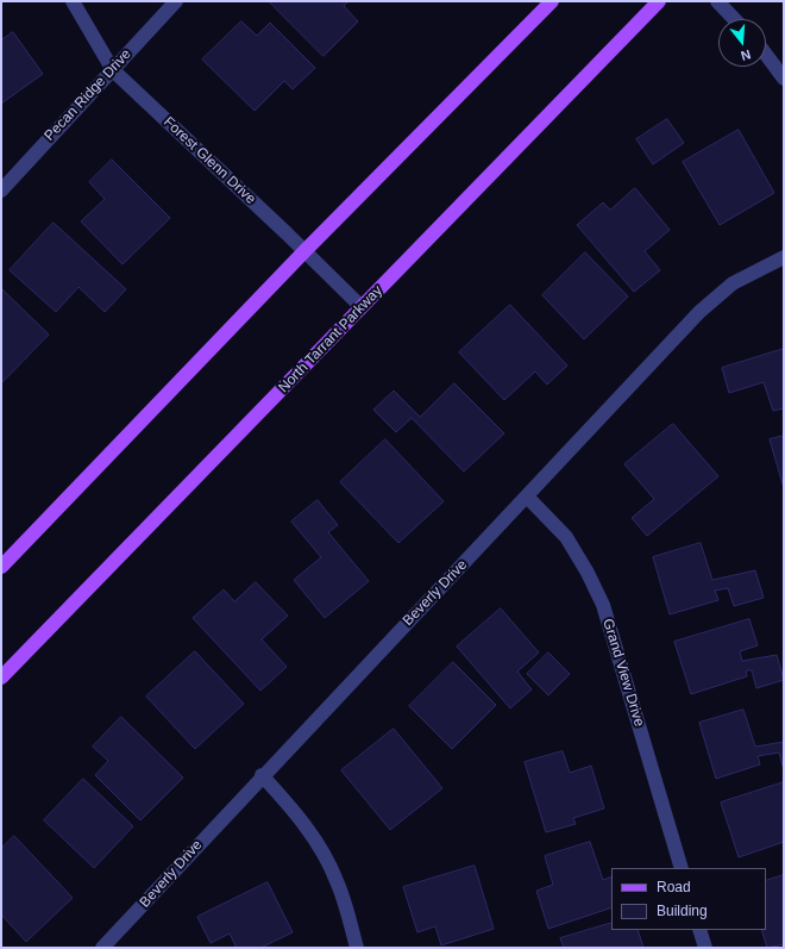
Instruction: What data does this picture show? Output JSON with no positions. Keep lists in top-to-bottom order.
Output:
{
  "streets": {
    "main road": ["North Tarrant Parkway"],
    "street": [
      "Pecan Ridge Drive",
      "Forest Glenn Drive",
      "Beverly Drive",
      "Grand View Drive"
    ]
  },
  "crossings": [
    ["Pecan Ridge Drive", "Forest Glenn Drive"],
    ["Forest Glenn Drive", "North Tarrant Parkway"],
    ["Beverly Drive", "Grand View Drive"]
  ],
  "legend": ["Road", "Building"],
  "north": "bottom"
}
